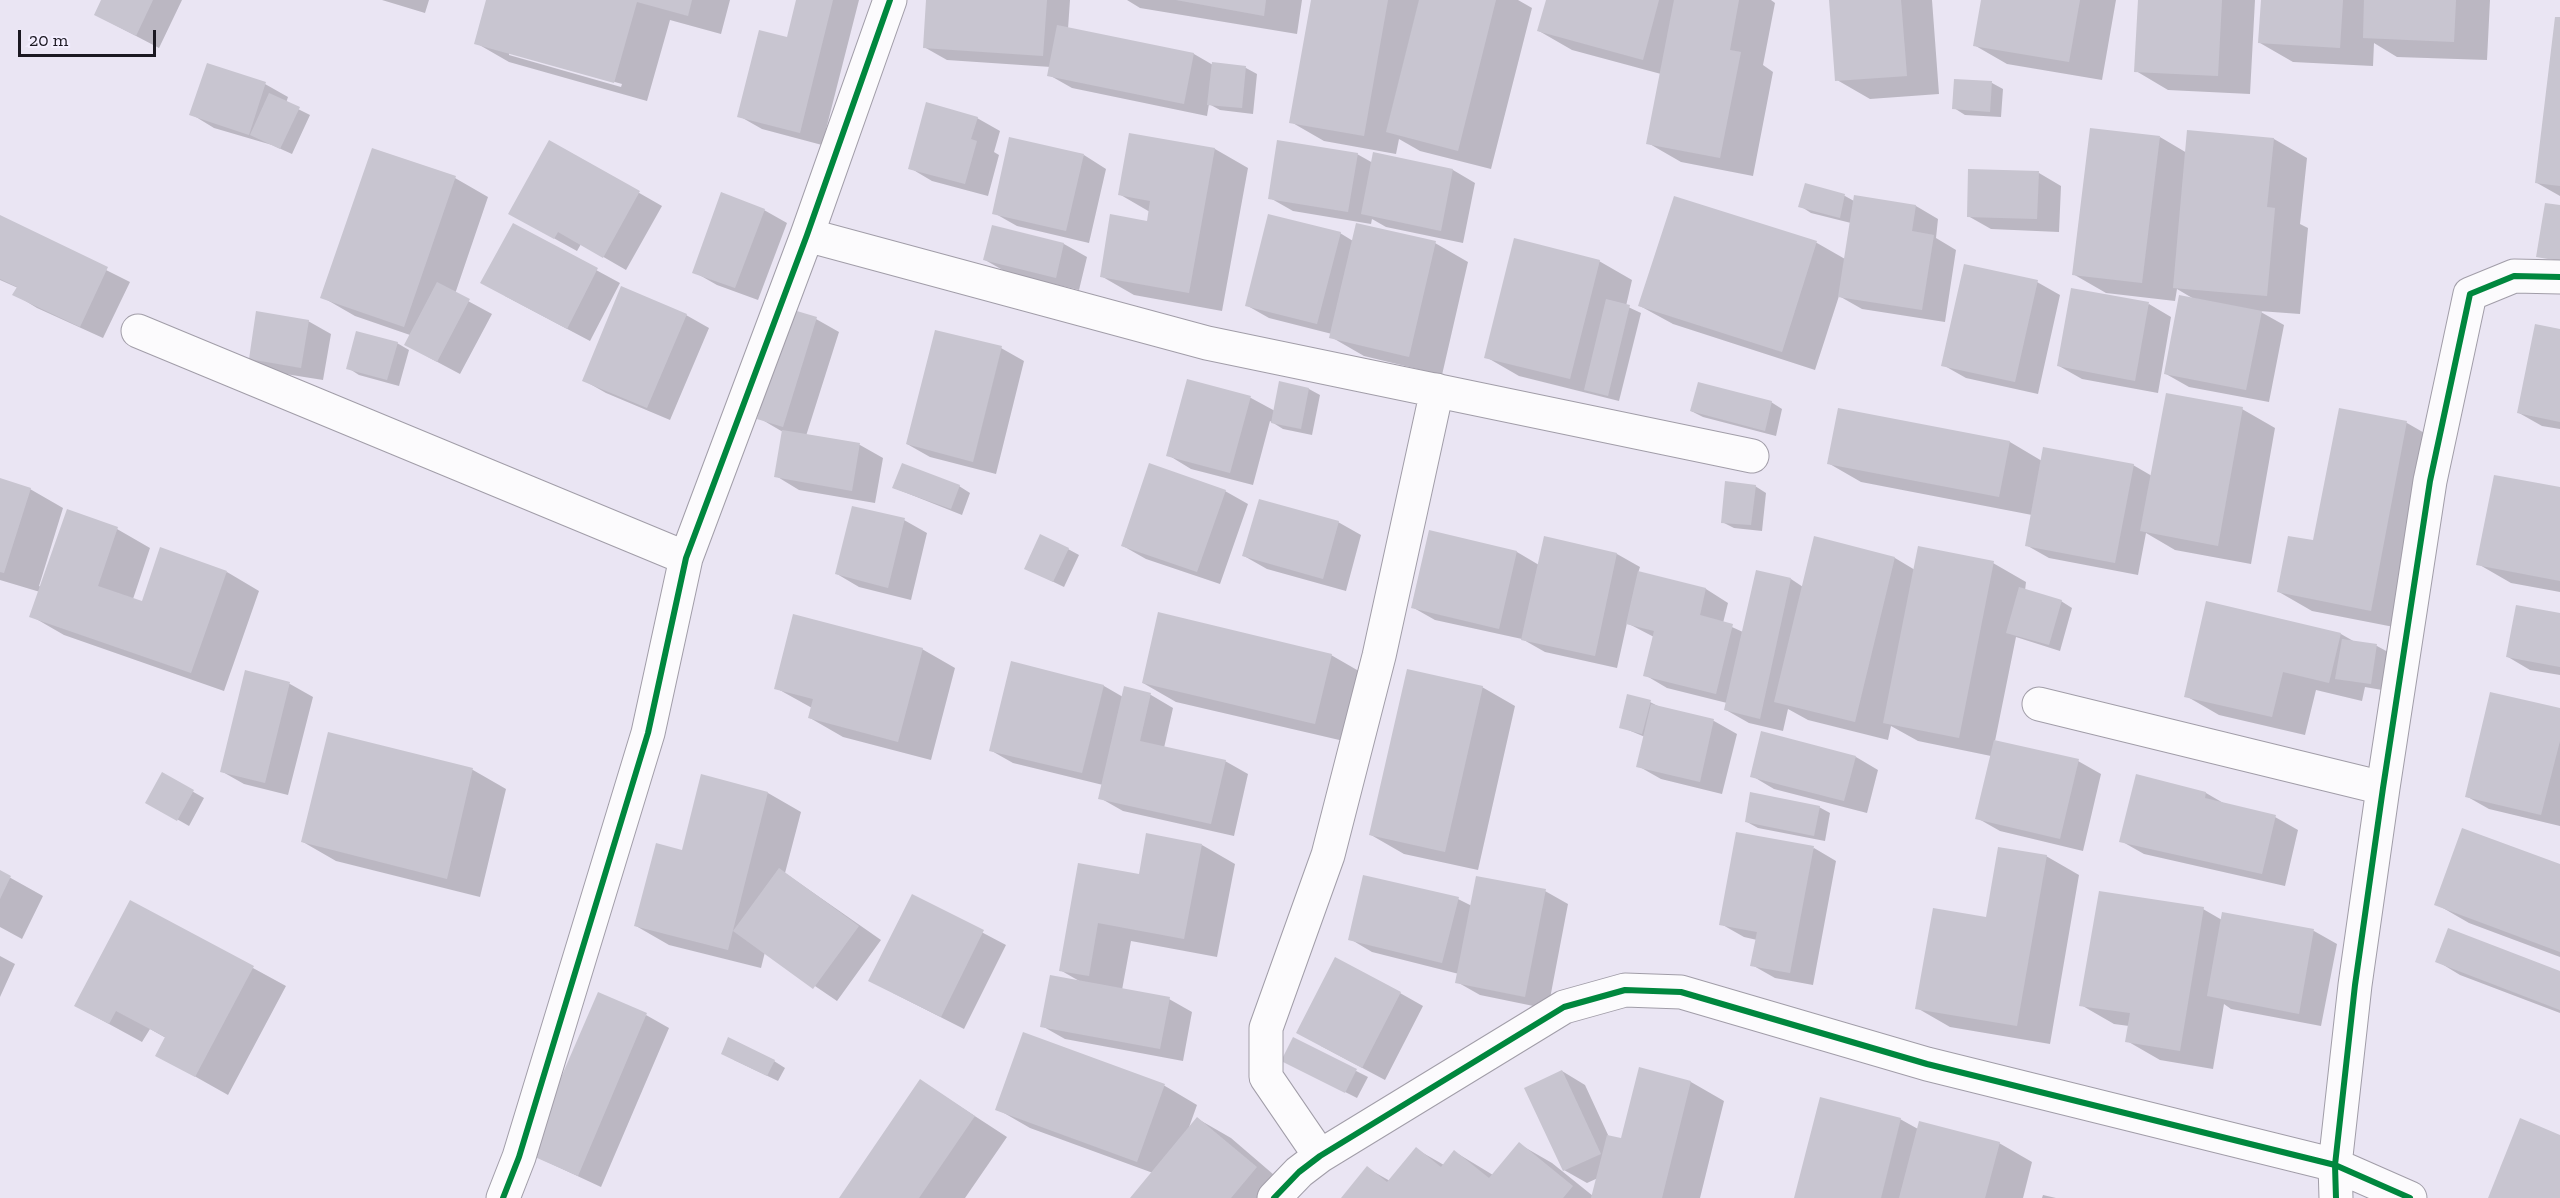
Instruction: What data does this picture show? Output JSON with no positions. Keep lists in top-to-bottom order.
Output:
{
  "scale_bar": "20 m"
}
